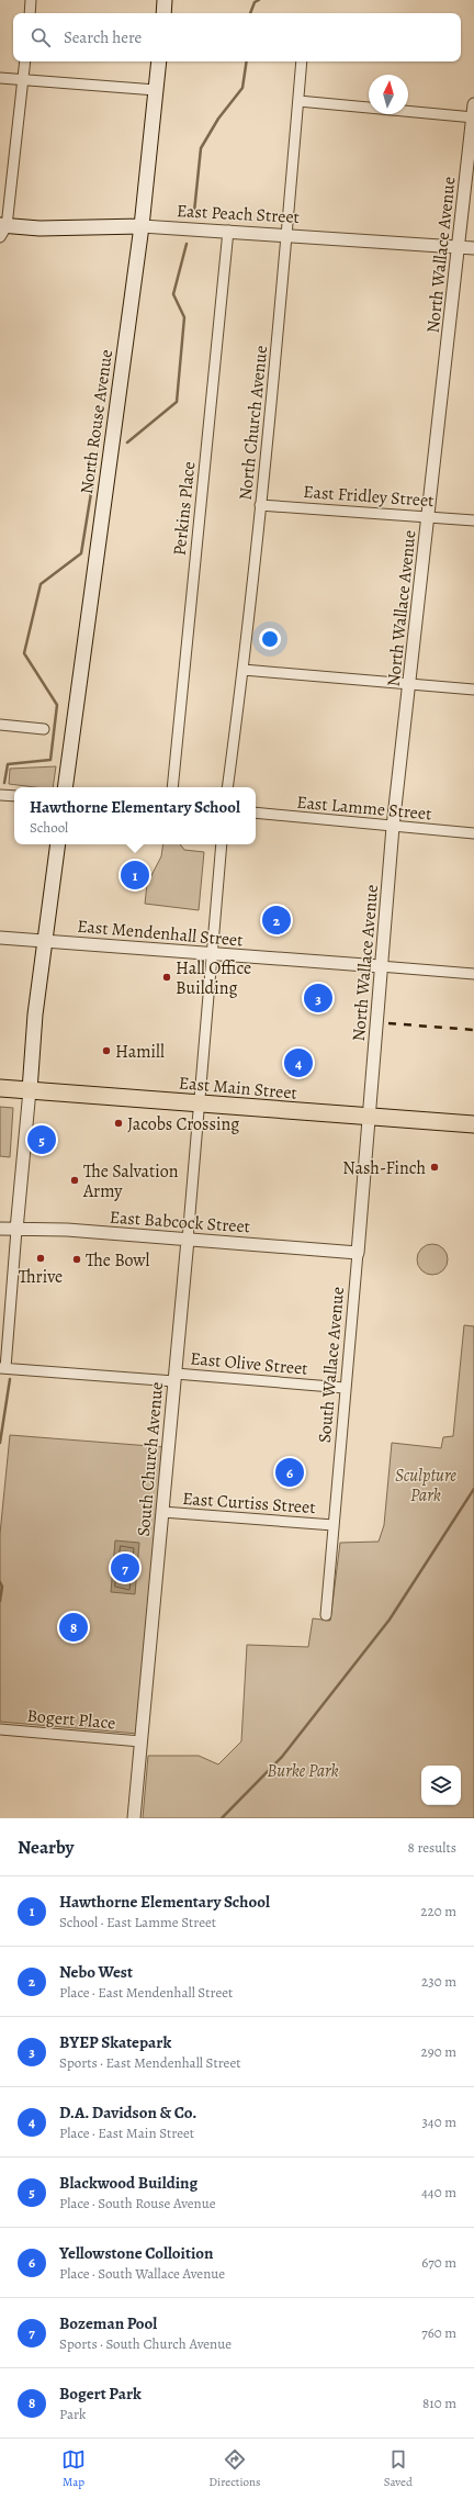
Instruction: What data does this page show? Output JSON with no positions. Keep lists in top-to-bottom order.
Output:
{
  "streets": {
    "highway": ["East Main Street"],
    "main road": ["East Peach Street", "North Rouse Avenue"],
    "street": [
      "North Wallace Avenue",
      "North Church Avenue",
      "East Fridley Street",
      "Perkins Place",
      "East Lamme Street",
      "East Mendenhall Street",
      "East Babcock Street",
      "East Olive Street",
      "South Wallace Avenue",
      "South Church Avenue",
      "East Curtiss Street",
      "Bogert Place"
    ]
  },
  "crossings": [
    ["East Peach Street", "North Wallace Avenue"],
    ["East Peach Street", "North Rouse Avenue"],
    ["East Peach Street", "North Church Avenue"],
    ["East Peach Street", "Perkins Place"],
    ["North Wallace Avenue", "East Fridley Street"],
    ["North Wallace Avenue", "East Lamme Street"],
    ["North Wallace Avenue", "East Mendenhall Street"],
    ["North Wallace Avenue", "East Main Street"],
    ["North Wallace Avenue", "South Wallace Avenue"],
    ["North Church Avenue", "East Fridley Street"],
    ["East Main Street", "South Wallace Avenue"],
    ["East Main Street", "South Church Avenue"],
    ["East Babcock Street", "South Wallace Avenue"],
    ["East Babcock Street", "South Church Avenue"],
    ["East Olive Street", "South Wallace Avenue"],
    ["East Olive Street", "South Church Avenue"],
    ["South Wallace Avenue", "East Curtiss Street"],
    ["South Church Avenue", "East Curtiss Street"],
    ["South Church Avenue", "Bogert Place"]
  ],
  "parks": ["Sculpture Park", "Burke Park"],
  "places": [
    "Hall Office Building",
    "Hamill",
    "Jacobs Crossing",
    "Nash-Finch",
    "The Salvation Army",
    "Thrive",
    "The Bowl"
  ],
  "north": "top",
  "page": {
    "search": "Search here",
    "popup": ["Hawthorne Elementary School", "School"],
    "pins": [
      "1",
      "2",
      "3",
      "4",
      "5",
      "6",
      "7",
      "8"
    ],
    "heading": ["Nearby", "8 results"],
    "list": [
      {
        "mark": "1",
        "name": "Hawthorne Elementary School",
        "note": "School · East Lamme Street",
        "value": "220 m"
      },
      {
        "mark": "2",
        "name": "Nebo West",
        "note": "Place · East Mendenhall Street",
        "value": "230 m"
      },
      {
        "mark": "3",
        "name": "BYEP Skatepark",
        "note": "Sports · East Mendenhall Street",
        "value": "290 m"
      },
      {
        "mark": "4",
        "name": "D.A. Davidson & Co.",
        "note": "Place · East Main Street",
        "value": "340 m"
      },
      {
        "mark": "5",
        "name": "Blackwood Building",
        "note": "Place · South Rouse Avenue",
        "value": "440 m"
      },
      {
        "mark": "6",
        "name": "Yellowstone Colloition",
        "note": "Place · South Wallace Avenue",
        "value": "670 m"
      },
      {
        "mark": "7",
        "name": "Bozeman Pool",
        "note": "Sports · South Church Avenue",
        "value": "760 m"
      },
      {
        "mark": "8",
        "name": "Bogert Park",
        "note": "Park",
        "value": "810 m"
      }
    ],
    "nav": ["Map", "Directions", "Saved"]
  }
}
